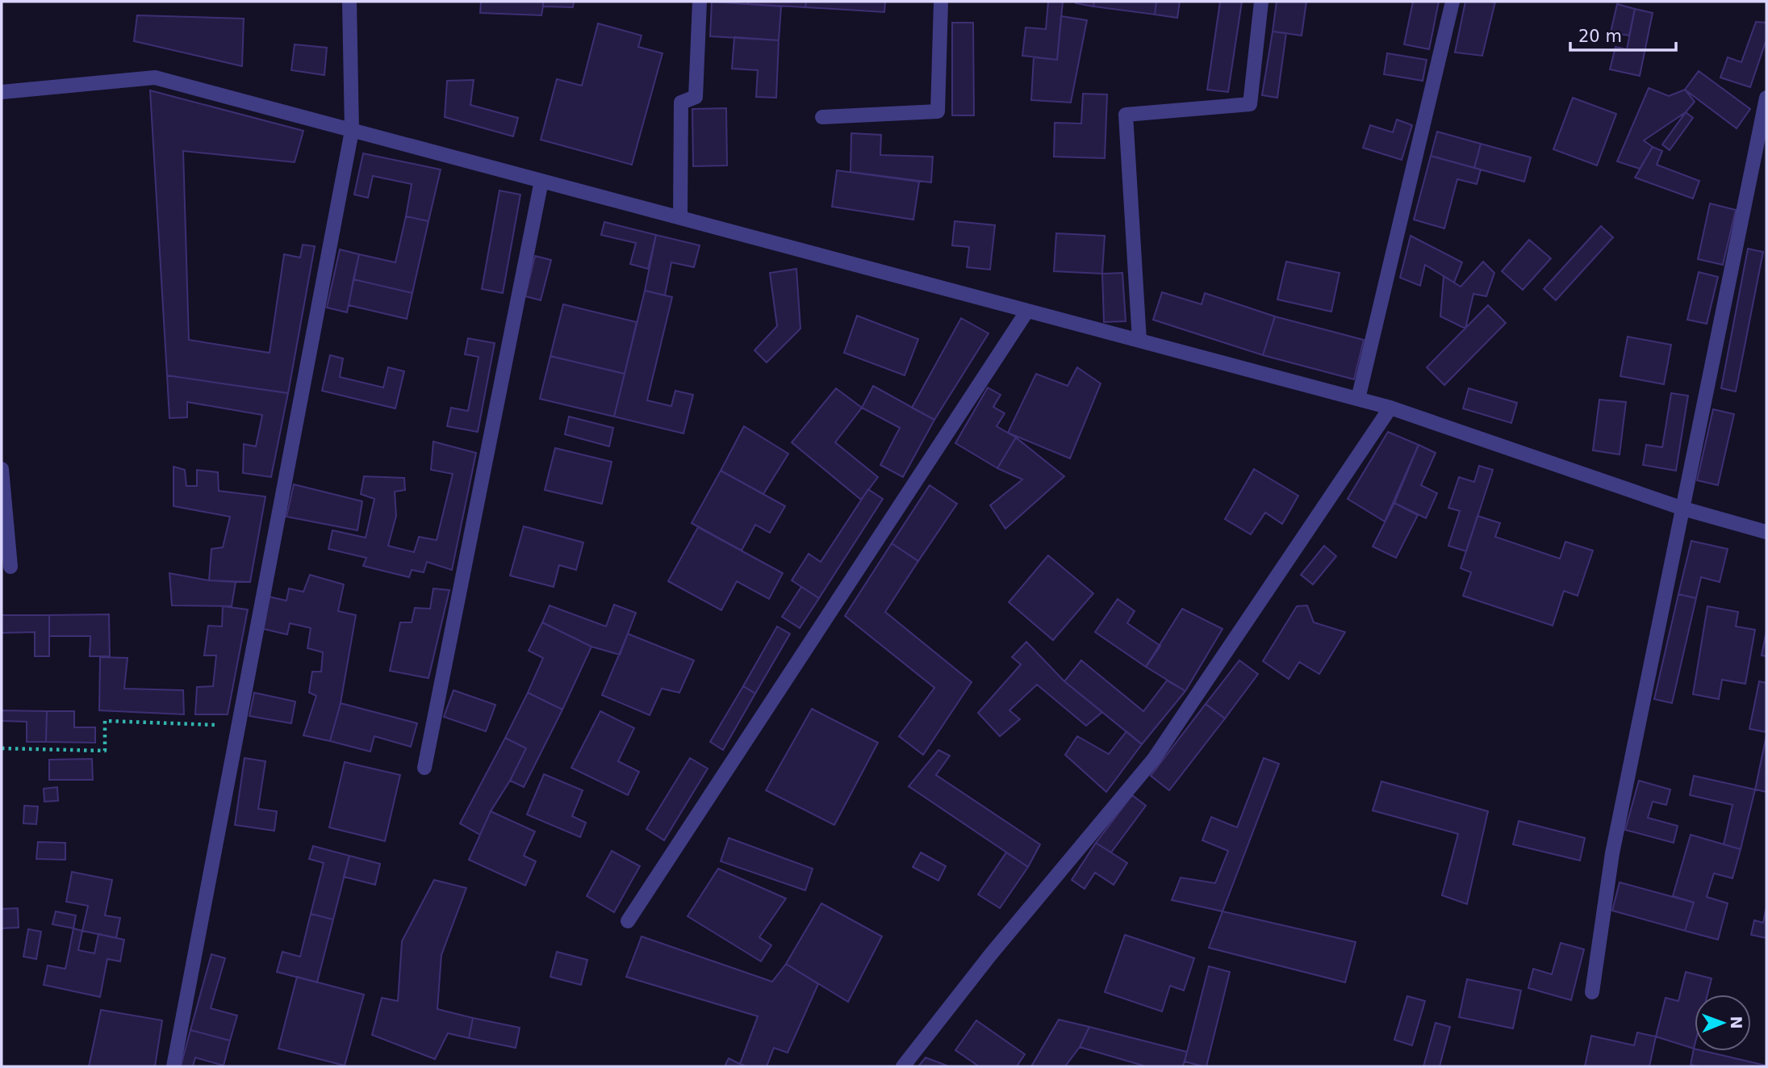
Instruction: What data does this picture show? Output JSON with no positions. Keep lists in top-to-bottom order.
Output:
{
  "scale_bar": "20 m",
  "north": "right"
}
